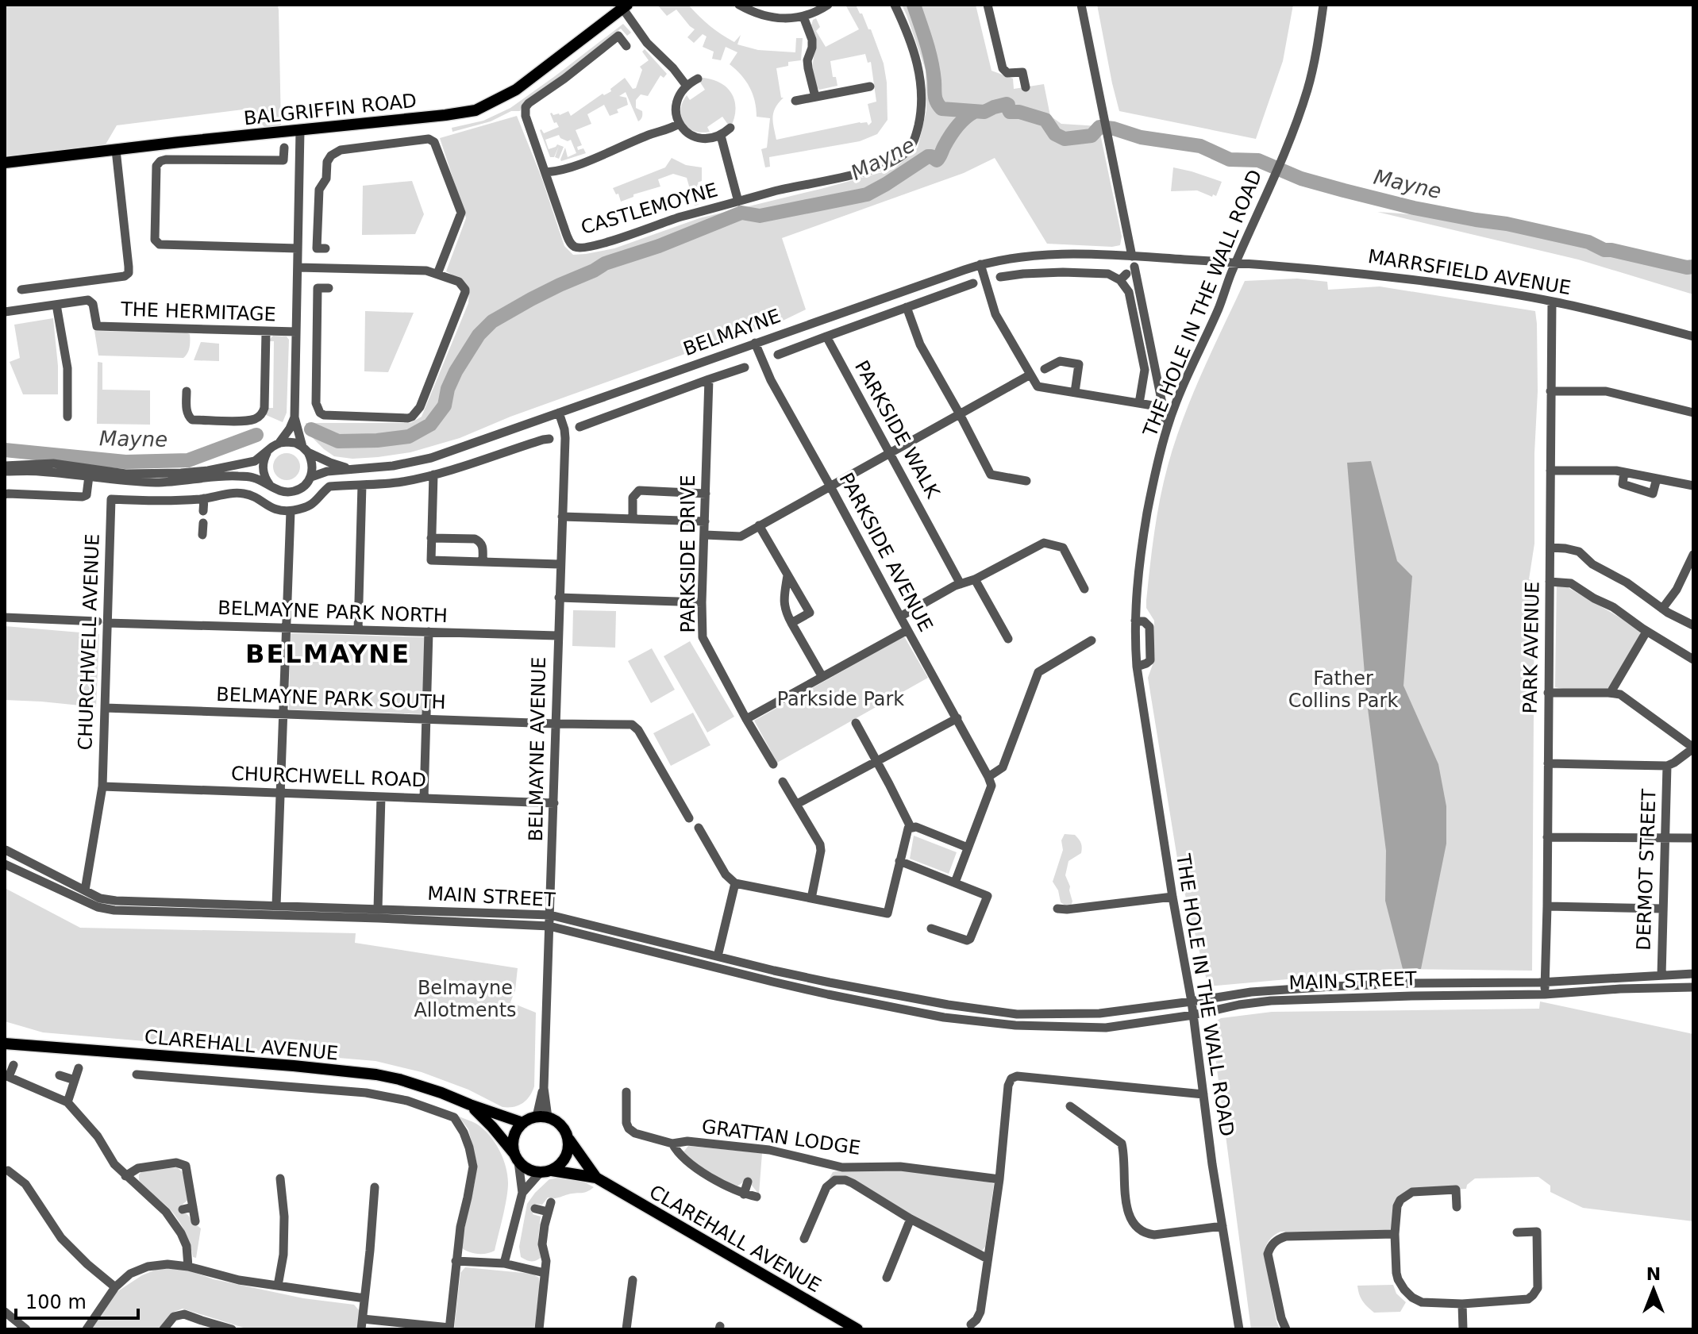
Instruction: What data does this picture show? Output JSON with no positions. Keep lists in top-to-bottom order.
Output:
{
  "streets": {
    "main road": ["BALGRIFFIN ROAD", "CLAREHALL AVENUE"],
    "street": [
      "CASTLEMOYNE",
      "MARRSFIELD AVENUE",
      "THE HOLE IN THE WALL ROAD",
      "THE HERMITAGE",
      "BELMAYNE",
      "PARKSIDE WALK",
      "PARKSIDE AVENUE",
      "PARKSIDE DRIVE",
      "BELMAYNE PARK NORTH",
      "CHURCHWELL AVENUE",
      "PARK AVENUE",
      "BELMAYNE PARK SOUTH",
      "BELMAYNE AVENUE",
      "CHURCHWELL ROAD",
      "DERMOT STREET",
      "MAIN STREET",
      "GRATTAN LODGE"
    ]
  },
  "crossings": [
    ["MARRSFIELD AVENUE", "THE HOLE IN THE WALL ROAD"],
    ["MARRSFIELD AVENUE", "BELMAYNE"],
    ["MARRSFIELD AVENUE", "PARK AVENUE"],
    ["THE HOLE IN THE WALL ROAD", "MAIN STREET"],
    ["BELMAYNE", "PARKSIDE AVENUE"],
    ["BELMAYNE", "BELMAYNE AVENUE"],
    ["BELMAYNE PARK NORTH", "CHURCHWELL AVENUE"],
    ["BELMAYNE PARK NORTH", "BELMAYNE AVENUE"],
    ["CHURCHWELL AVENUE", "BELMAYNE PARK SOUTH"],
    ["CHURCHWELL AVENUE", "CHURCHWELL ROAD"],
    ["CHURCHWELL AVENUE", "MAIN STREET"],
    ["PARK AVENUE", "MAIN STREET"],
    ["BELMAYNE PARK SOUTH", "BELMAYNE AVENUE"],
    ["BELMAYNE AVENUE", "CHURCHWELL ROAD"],
    ["BELMAYNE AVENUE", "MAIN STREET"],
    ["BELMAYNE AVENUE", "CLAREHALL AVENUE"],
    ["DERMOT STREET", "MAIN STREET"]
  ],
  "districts": ["BELMAYNE"],
  "water": ["Mayne"],
  "parks": ["Father Collins Park", "Parkside Park", "Belmayne Allotments"],
  "scale_bar": "100 m",
  "north": "top"
}
